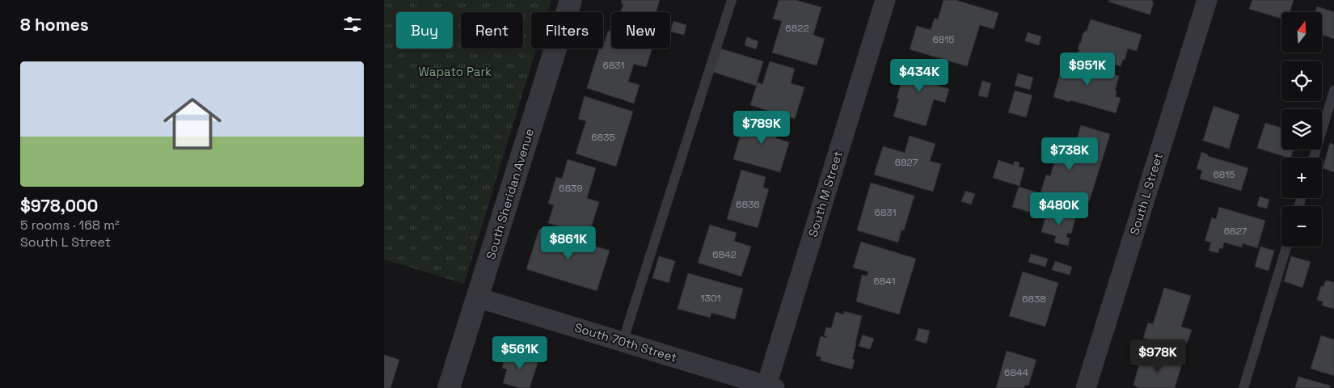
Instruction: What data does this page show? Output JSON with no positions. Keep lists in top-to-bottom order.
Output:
{
  "streets": {
    "street": [
      "South Sheridan Avenue",
      "South M Street",
      "South L Street",
      "South 70th Street"
    ]
  },
  "crossings": [
    ["South Sheridan Avenue", "South 70th Street"],
    ["South M Street", "South 70th Street"]
  ],
  "parks": ["Wapato Park"],
  "house_numbers": [
    "6822",
    "6815",
    "6831",
    "6835",
    "6827",
    "6815",
    "6839",
    "6836",
    "6831",
    "6827",
    "6842",
    "6841",
    "1301",
    "6838",
    "6844"
  ],
  "north": "top",
  "page": {
    "heading": "8 homes",
    "map_buttons": ["+", "−"],
    "chip": [
      "Buy",
      "Rent",
      "Filters",
      "New"
    ],
    "list": [
      {
        "name": "$978,000",
        "note": "5 rooms · 168 m² · South L Street"
      }
    ],
    "price": [
      "$951K",
      "$434K",
      "$789K",
      "$738K",
      "$480K",
      "$861K",
      "$561K",
      "$978K"
    ]
  }
}
